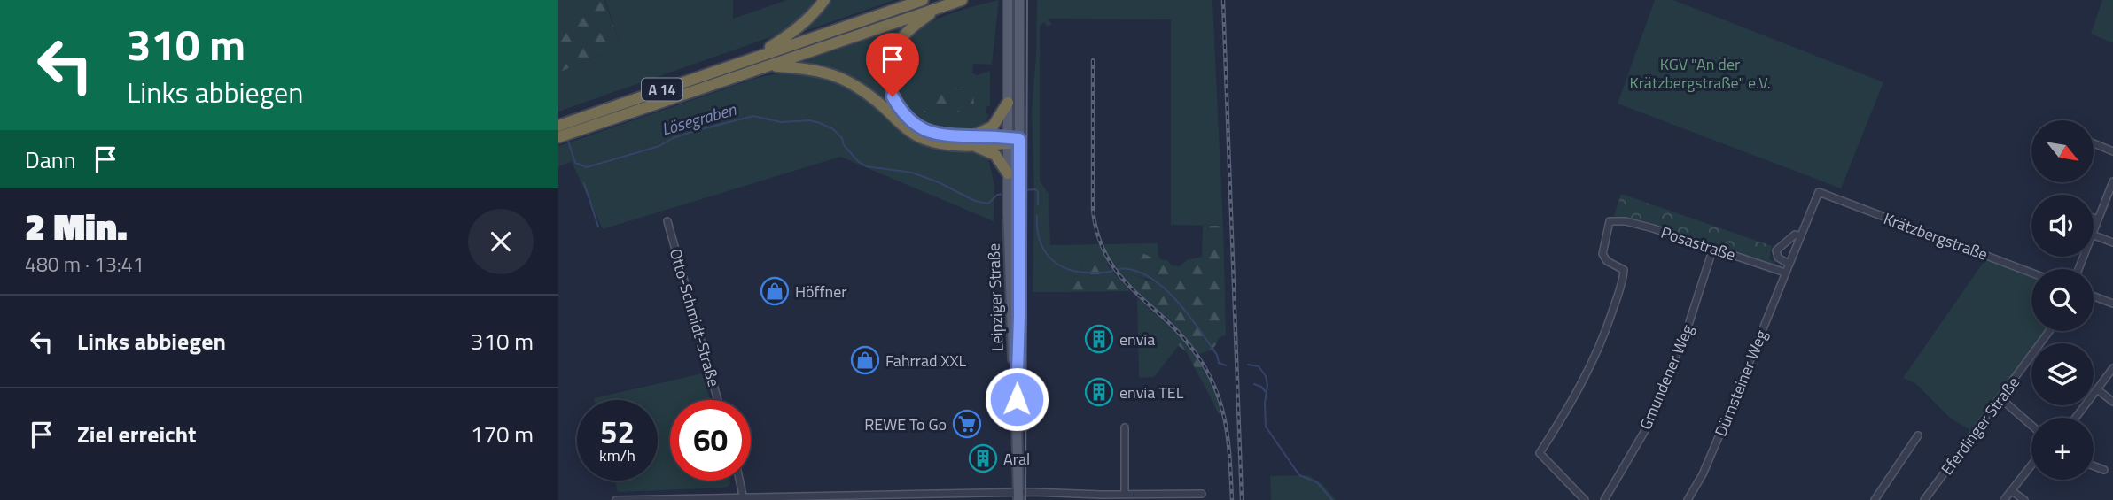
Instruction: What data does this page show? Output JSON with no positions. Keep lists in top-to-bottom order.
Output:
{
  "streets": {
    "highway": ["A 14"],
    "main road": ["Leipziger Straße"],
    "street": [
      "Krätzbergstraße",
      "Posastraße",
      "Otto-Schmidt-Straße",
      "Gmundener Weg",
      "Dürnsteiner Weg",
      "Eferdinger Straße"
    ]
  },
  "crossings": [
    ["Krätzbergstraße", "Dürnsteiner Weg"],
    ["Posastraße", "Gmundener Weg"],
    ["Posastraße", "Dürnsteiner Weg"]
  ],
  "water": ["Lösegraben"],
  "parks": ["KGV \"An der Krätzbergstraße\" e.V."],
  "places": {
    "shop": ["Höffner", "Fahrrad XXL"],
    "building": ["envia", "envia TEL", "Aral"],
    "supermarket": ["REWE To Go"]
  },
  "north": "bottom right",
  "page": {
    "turn": ["310 m", "Links abbiegen"],
    "map_buttons": "+",
    "then": "Dann",
    "heading": ["2 Min.", "480 m · 13:41"],
    "list": [
      {
        "name": "Links abbiegen",
        "value": "310 m"
      },
      {
        "name": "Ziel erreicht",
        "value": "170 m"
      }
    ],
    "speed": "52 km/h",
    "limit": "60"
  }
}
